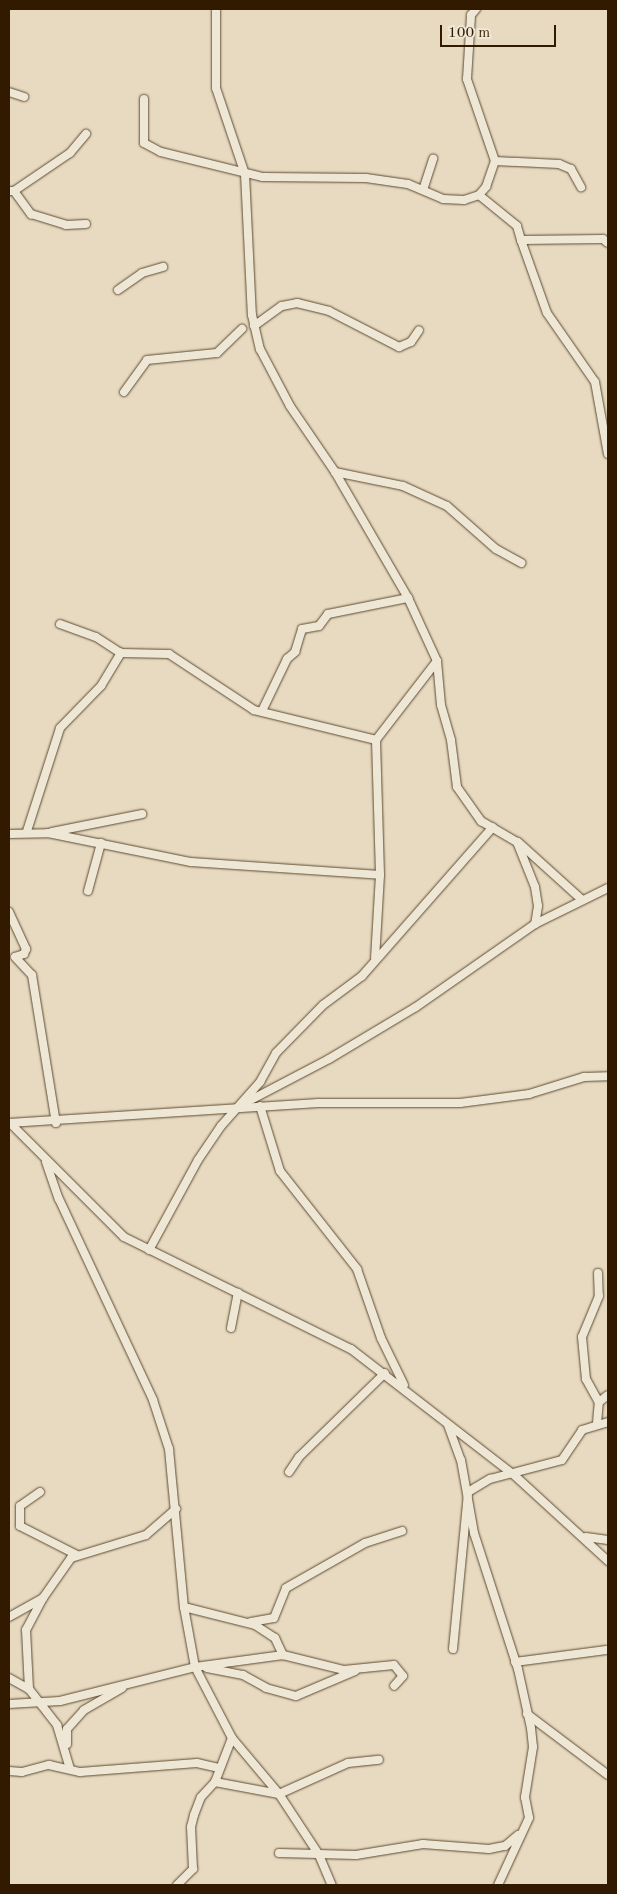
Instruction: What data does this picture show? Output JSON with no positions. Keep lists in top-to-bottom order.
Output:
{
  "scale_bar": "100 m"
}
